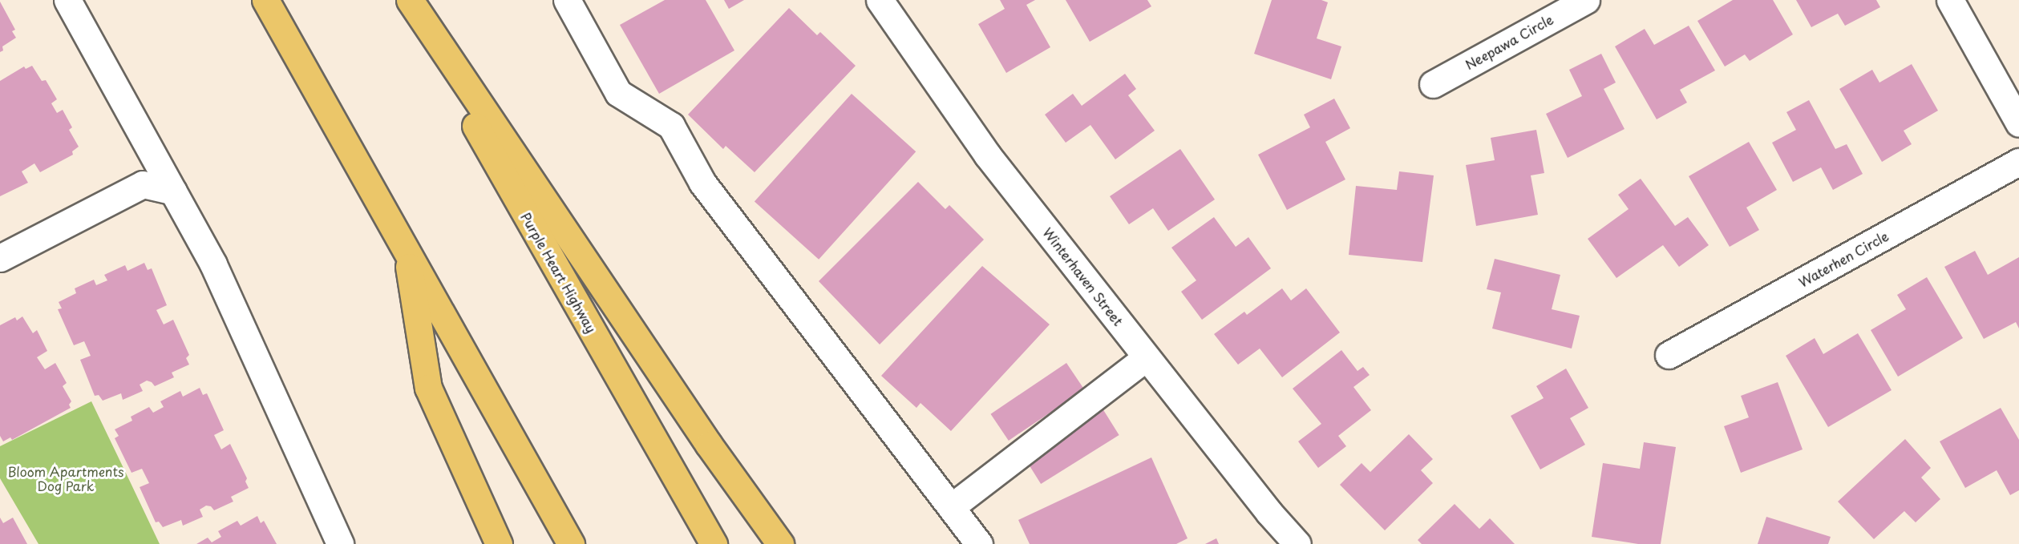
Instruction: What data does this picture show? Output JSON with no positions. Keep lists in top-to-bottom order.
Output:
{
  "streets": {
    "highway": ["Purple Heart Highway"],
    "street": ["Neepawa Circle", "Waterhen Circle", "Winterhaven Street"]
  },
  "parks": ["Bloom Apartments Dog Park"]
}
